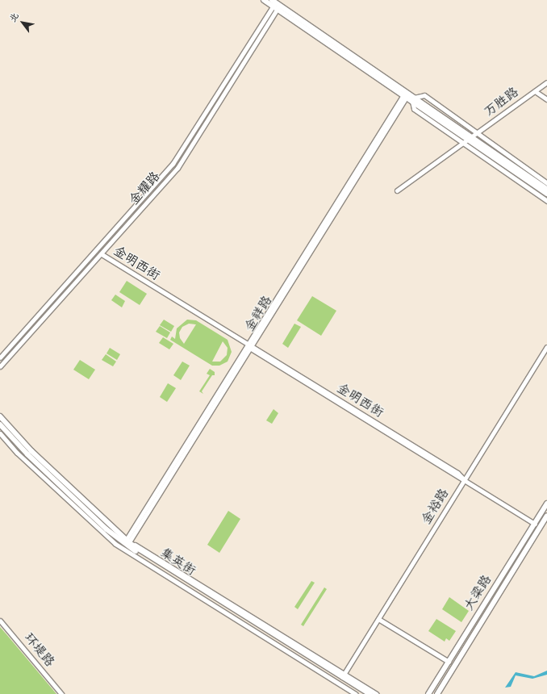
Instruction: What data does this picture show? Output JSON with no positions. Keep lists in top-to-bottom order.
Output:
{
  "streets": {
    "main road": ["集英街", "大梁路"],
    "street": [
      "万胜路",
      "金耀路",
      "金明西街",
      "金祥路",
      "金裕路",
      "环堤路"
    ]
  },
  "crossings": [
    ["金耀路", "金明西街"],
    ["金明西街", "金祥路"],
    ["金明西街", "金裕路"],
    ["金明西街", "大梁路"],
    ["金祥路", "集英街"],
    ["金裕路", "集英街"]
  ],
  "north": "top left"
}
